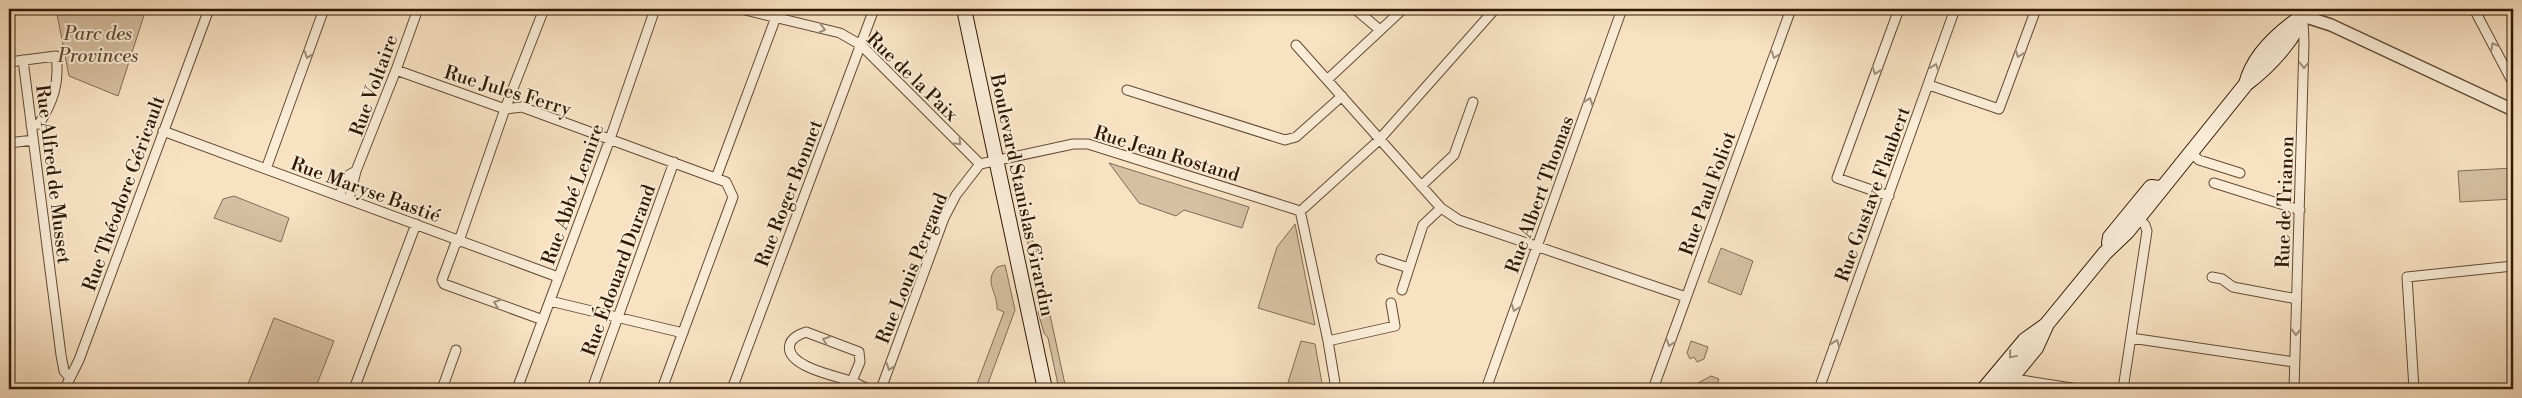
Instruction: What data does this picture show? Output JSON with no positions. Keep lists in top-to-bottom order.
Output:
{
  "streets": {
    "main road": ["Boulevard Stanislas Girardin"],
    "street": [
      "Rue de la Paix",
      "Rue Voltaire",
      "Rue Jules Ferry",
      "Rue Jean Rostand",
      "Rue Alfred de Musset",
      "Rue Maryse Bastié",
      "Rue Théodore Géricault",
      "Rue Roger Bonnet",
      "Rue Paul Foliot",
      "Rue Abbé Lemire",
      "Rue Albert Thomas",
      "Rue Gustave Flaubert",
      "Rue de Trianon",
      "Rue Louis Pergaud",
      "Rue Édouard Durand"
    ]
  },
  "crossings": [
    ["Rue de la Paix", "Rue Roger Bonnet"],
    ["Rue de la Paix", "Rue Louis Pergaud"],
    ["Rue Voltaire", "Rue Jules Ferry"],
    ["Rue Voltaire", "Rue Maryse Bastié"],
    ["Rue Jules Ferry", "Rue Abbé Lemire"],
    ["Rue Jules Ferry", "Rue Édouard Durand"],
    ["Rue Jean Rostand", "Boulevard Stanislas Girardin"],
    ["Rue Alfred de Musset", "Rue Théodore Géricault"],
    ["Rue Maryse Bastié", "Rue Théodore Géricault"],
    ["Rue Maryse Bastié", "Rue Abbé Lemire"]
  ],
  "one_way": [
    "Rue de la Paix",
    "Rue Paul Foliot",
    "Rue Gustave Flaubert",
    "Rue de Trianon"
  ],
  "parks": ["Parc des Provinces"]
}
